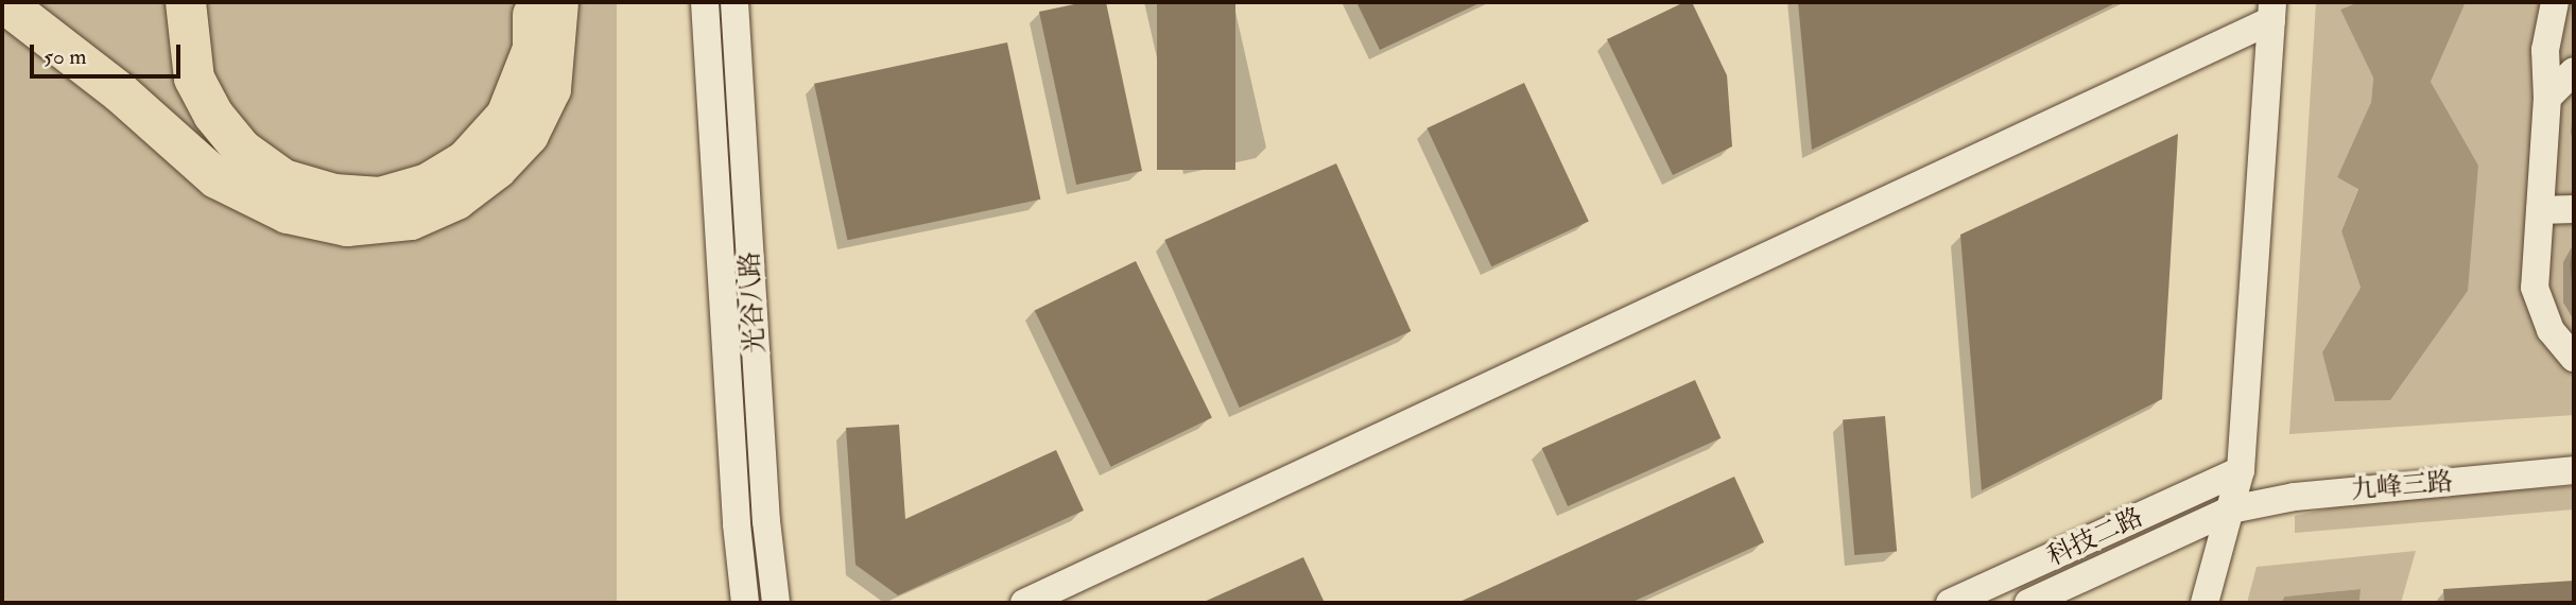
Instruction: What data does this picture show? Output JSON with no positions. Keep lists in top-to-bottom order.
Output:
{
  "streets": {
    "street": ["光谷八路", "九峰三路", "科技二路"]
  },
  "crossings": [
    ["九峰三路", "科技二路"]
  ],
  "scale_bar": "50 m"
}
